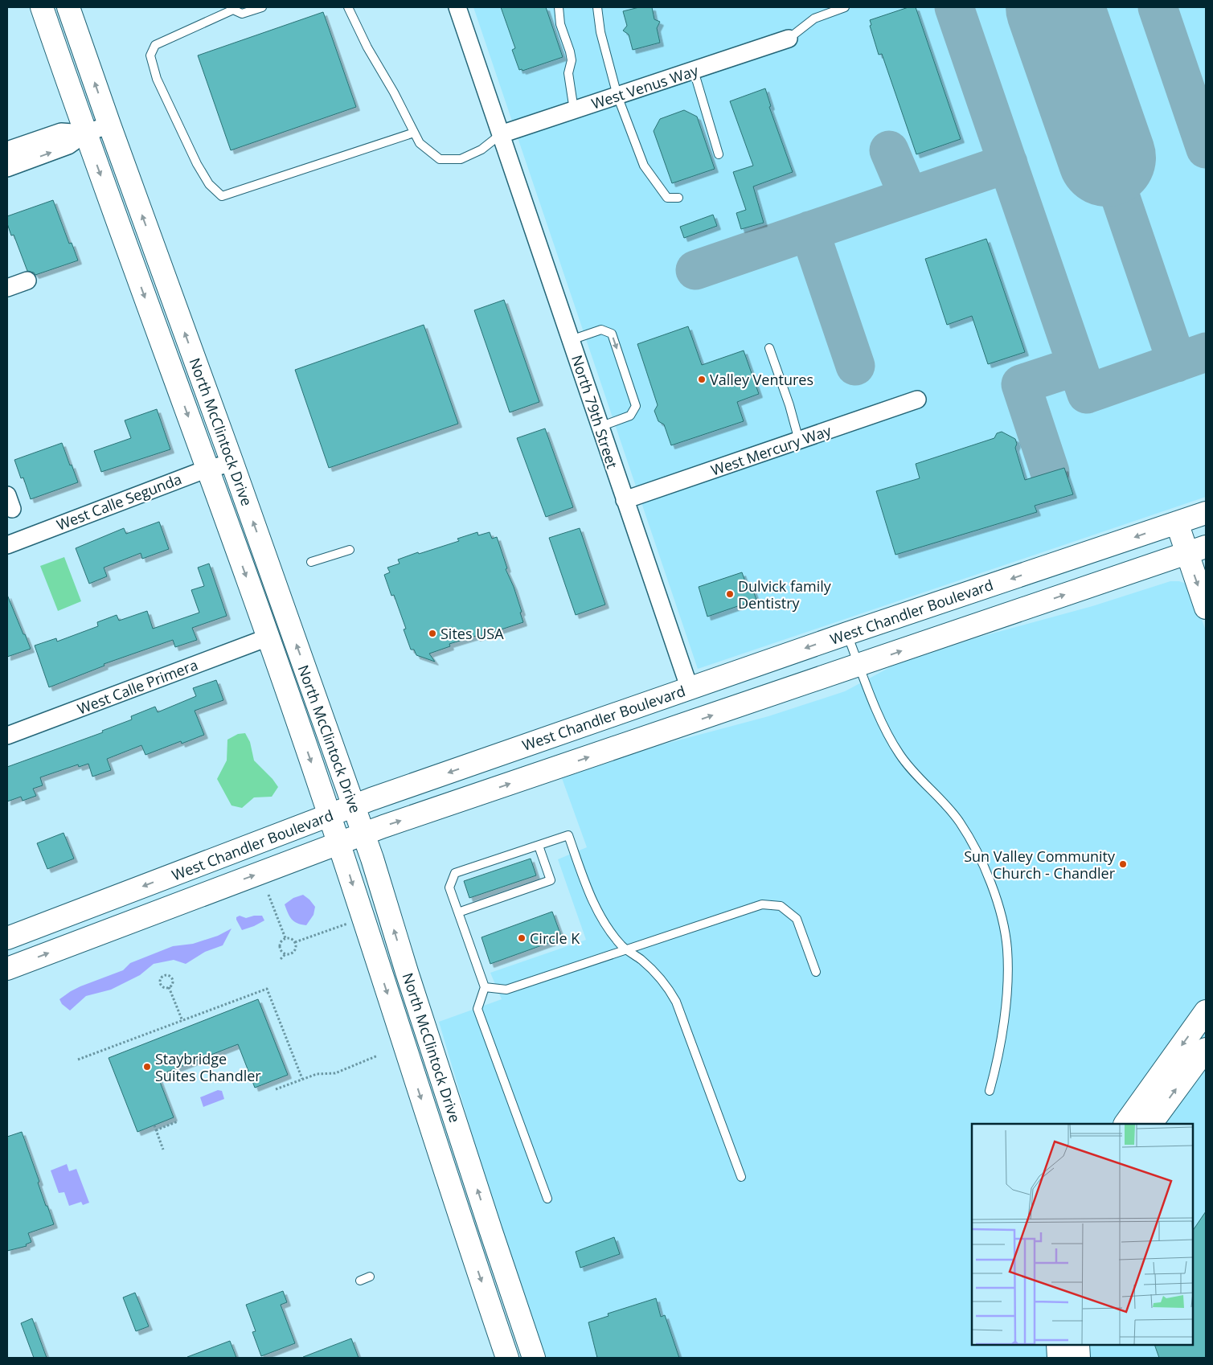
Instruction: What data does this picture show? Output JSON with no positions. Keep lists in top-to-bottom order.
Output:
{
  "streets": {
    "main road": ["North McClintock Drive", "West Chandler Boulevard"],
    "street": [
      "West Venus Way",
      "North 79th Street",
      "West Mercury Way",
      "West Calle Segunda",
      "West Calle Primera"
    ]
  },
  "crossings": [
    ["West Venus Way", "North 79th Street"],
    ["North 79th Street", "West Mercury Way"],
    ["North 79th Street", "West Chandler Boulevard"],
    ["North McClintock Drive", "West Calle Segunda"],
    ["North McClintock Drive", "West Chandler Boulevard"],
    ["North McClintock Drive", "West Calle Primera"]
  ],
  "places": [
    "Valley Ventures",
    "Dulvick family Dentistry",
    "Sites USA",
    "Sun Valley Community Church - Chandler",
    "Circle K",
    "Staybridge Suites Chandler"
  ]
}
